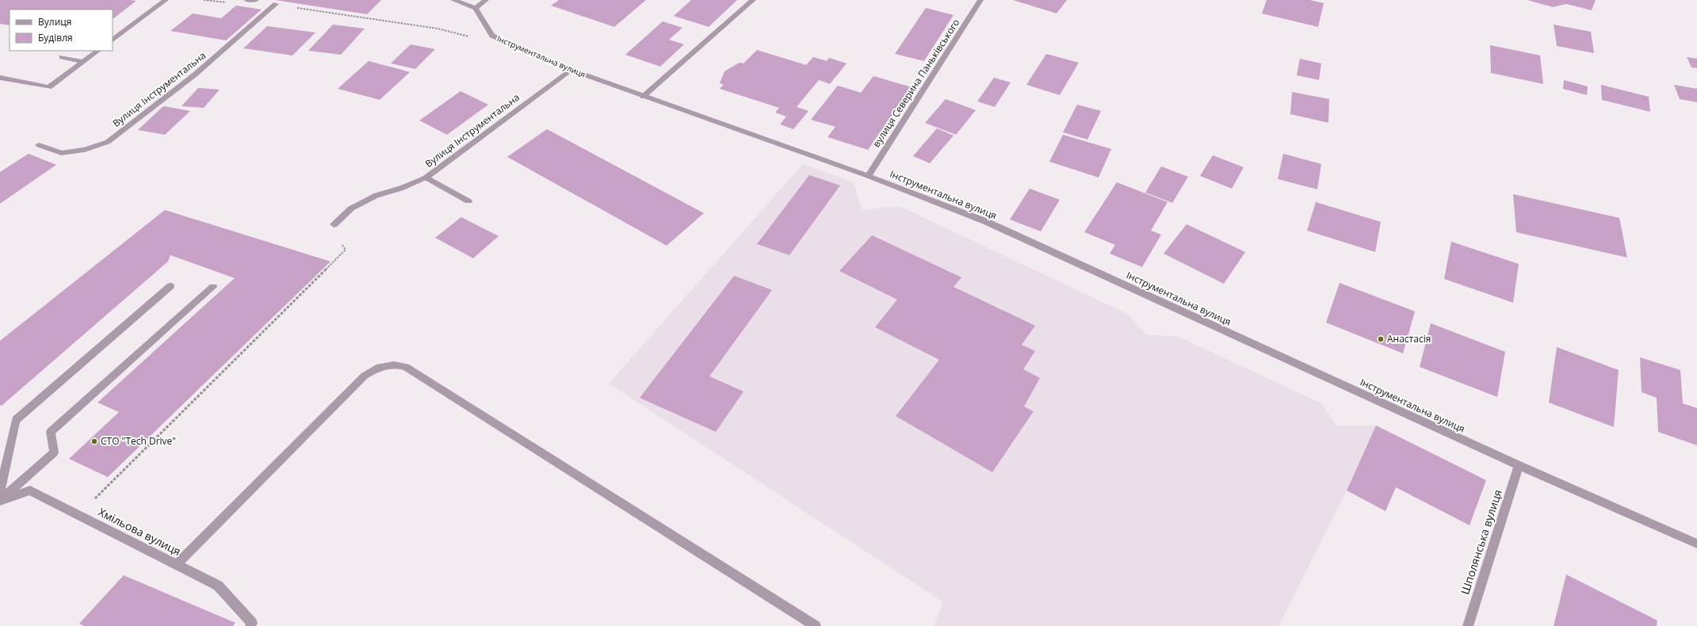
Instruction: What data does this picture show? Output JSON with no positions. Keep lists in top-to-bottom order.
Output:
{
  "streets": {
    "street": [
      "Інструментальна вулиця",
      "вулиця Северина Паньківського",
      "Вулиця Інструментальна",
      "Хмільова вулиця",
      "Шполянська вулиця"
    ]
  },
  "crossings": [
    ["Інструментальна вулиця", "вулиця Северина Паньківського"],
    ["Інструментальна вулиця", "Вулиця Інструментальна"],
    ["Інструментальна вулиця", "Шполянська вулиця"]
  ],
  "places": ["Анастасія", "СТО \"Tech Drive\""],
  "legend": ["Вулиця", "Будівля"]
}
